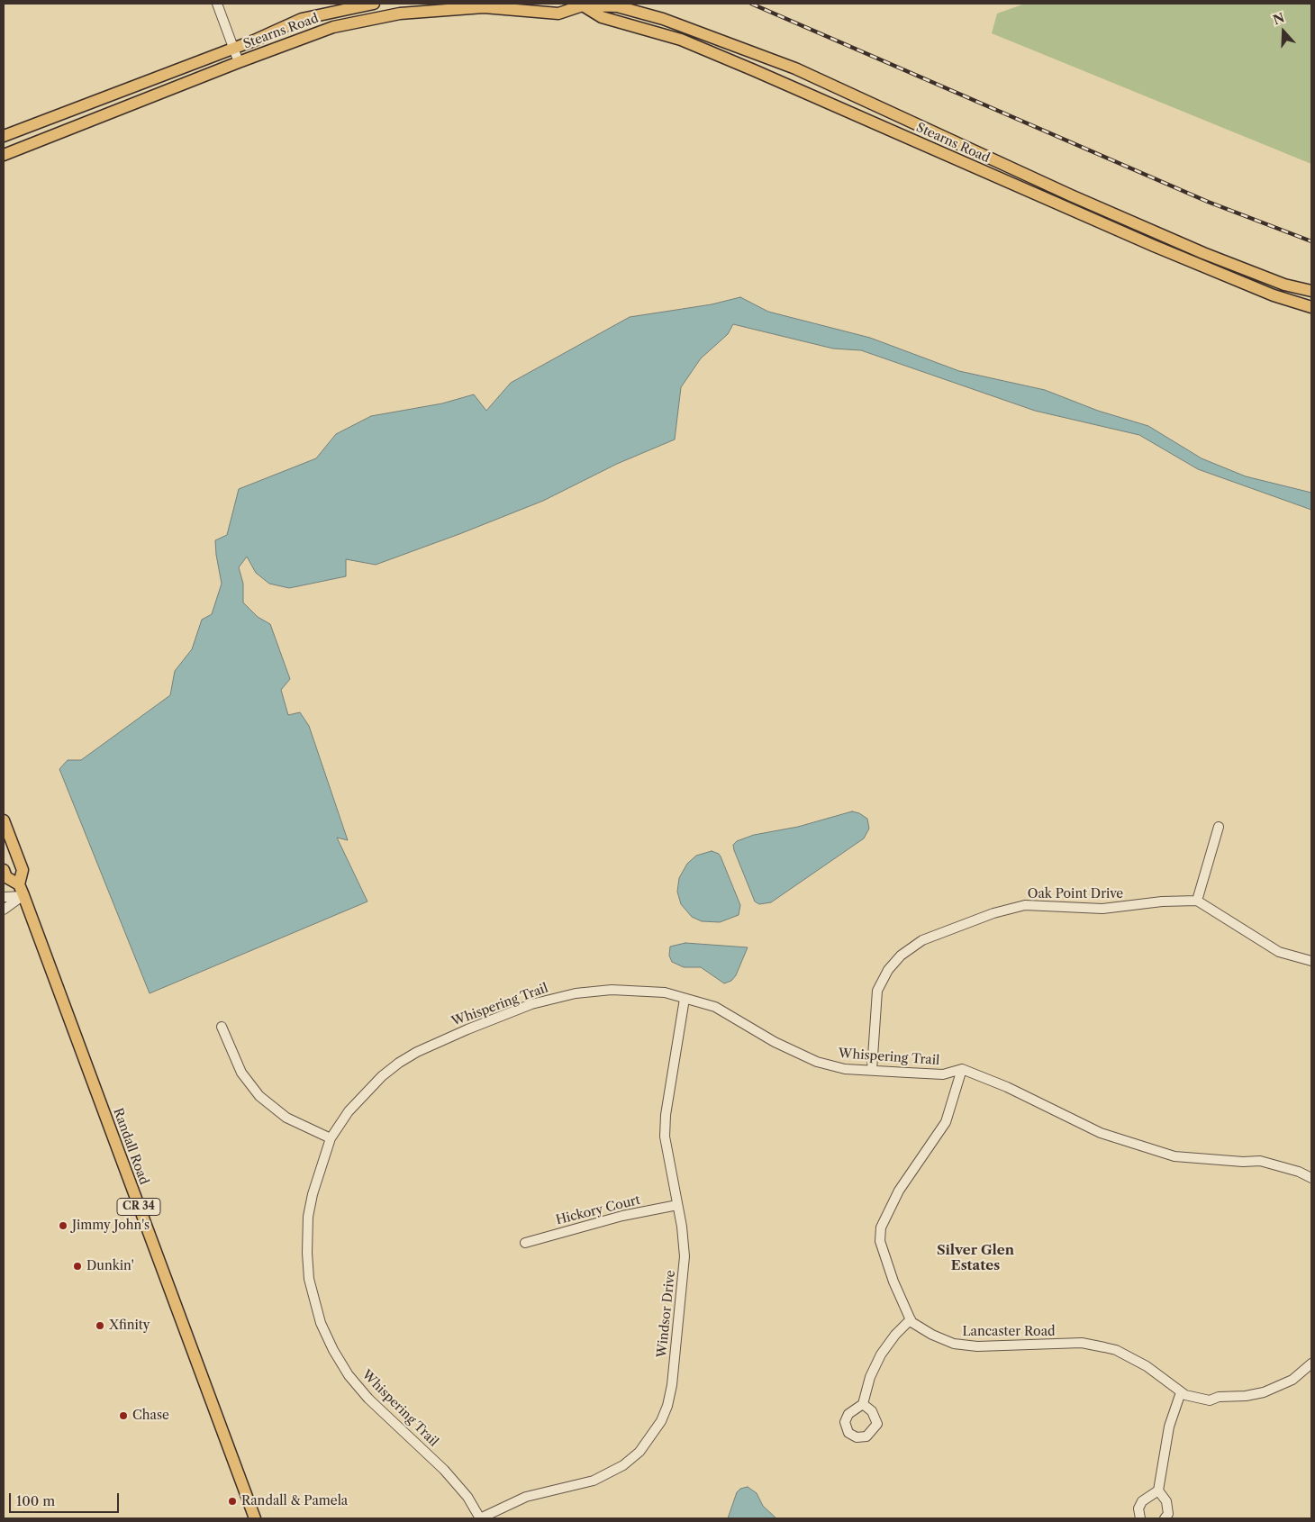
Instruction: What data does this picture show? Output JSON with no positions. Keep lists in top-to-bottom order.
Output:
{
  "streets": {
    "main road": ["Stearns Road", "Randall Road", "CR 34"],
    "street": [
      "Oak Point Drive",
      "Whispering Trail",
      "Hickory Court",
      "Windsor Drive",
      "Lancaster Road"
    ]
  },
  "crossings": [
    ["Oak Point Drive", "Whispering Trail"],
    ["Whispering Trail", "Windsor Drive"],
    ["Hickory Court", "Windsor Drive"]
  ],
  "districts": ["Silver Glen Estates"],
  "places": [
    "Jimmy John's",
    "Dunkin'",
    "Xfinity",
    "Chase",
    "Randall & Pamela"
  ],
  "scale_bar": "100 m",
  "north": "top"
}
